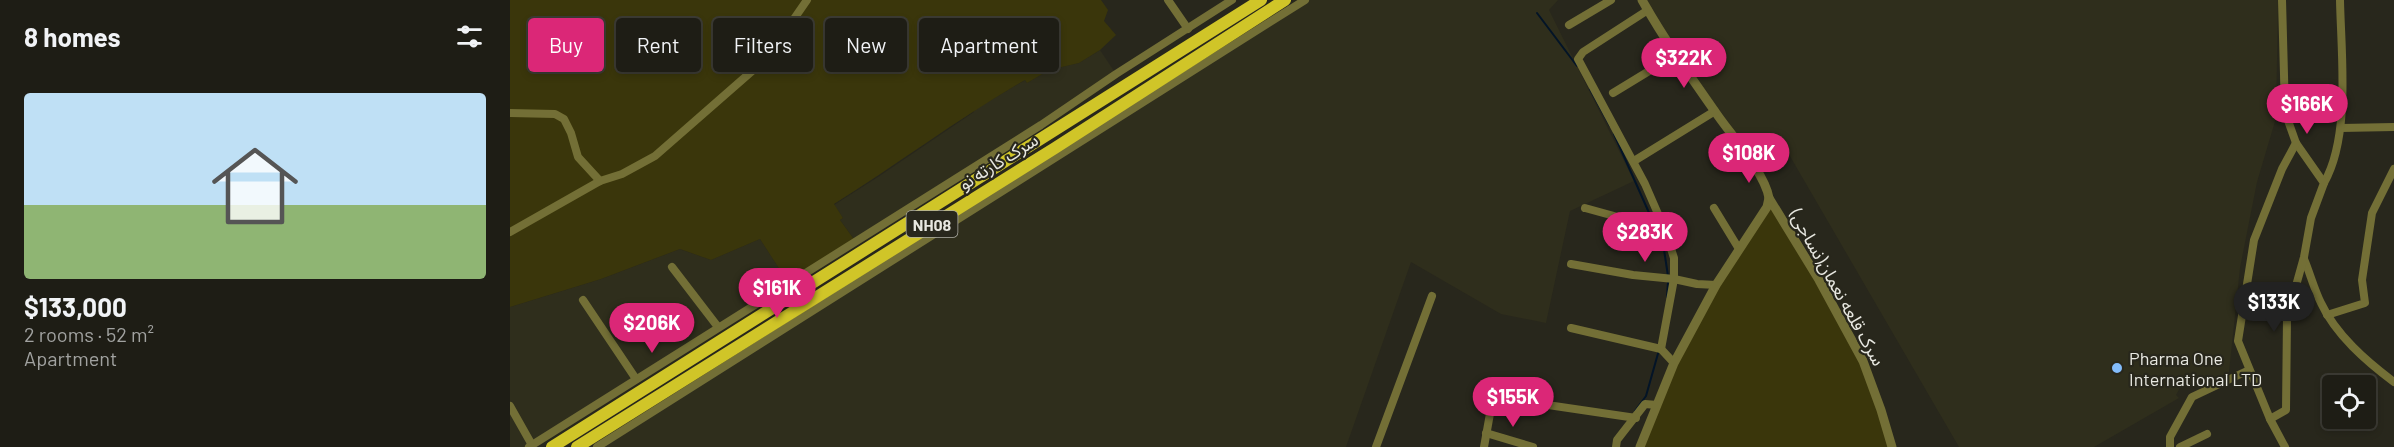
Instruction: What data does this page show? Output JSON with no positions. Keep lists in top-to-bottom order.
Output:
{
  "streets": {
    "highway": ["سرک کارته نو", "NH08"],
    "street": ["سرک قلعه نعمان(نساجی)"]
  },
  "places": ["Pharma One International LTD"],
  "page": {
    "heading": "8 homes",
    "chip": [
      "Buy",
      "Rent",
      "Filters",
      "New",
      "Apartment"
    ],
    "price": [
      "$322K",
      "$166K",
      "$108K",
      "$283K",
      "$161K",
      "$133K",
      "$206K",
      "$155K"
    ],
    "list": [
      {
        "name": "$133,000",
        "note": "2 rooms · 52 m² · Apartment"
      }
    ]
  }
}
